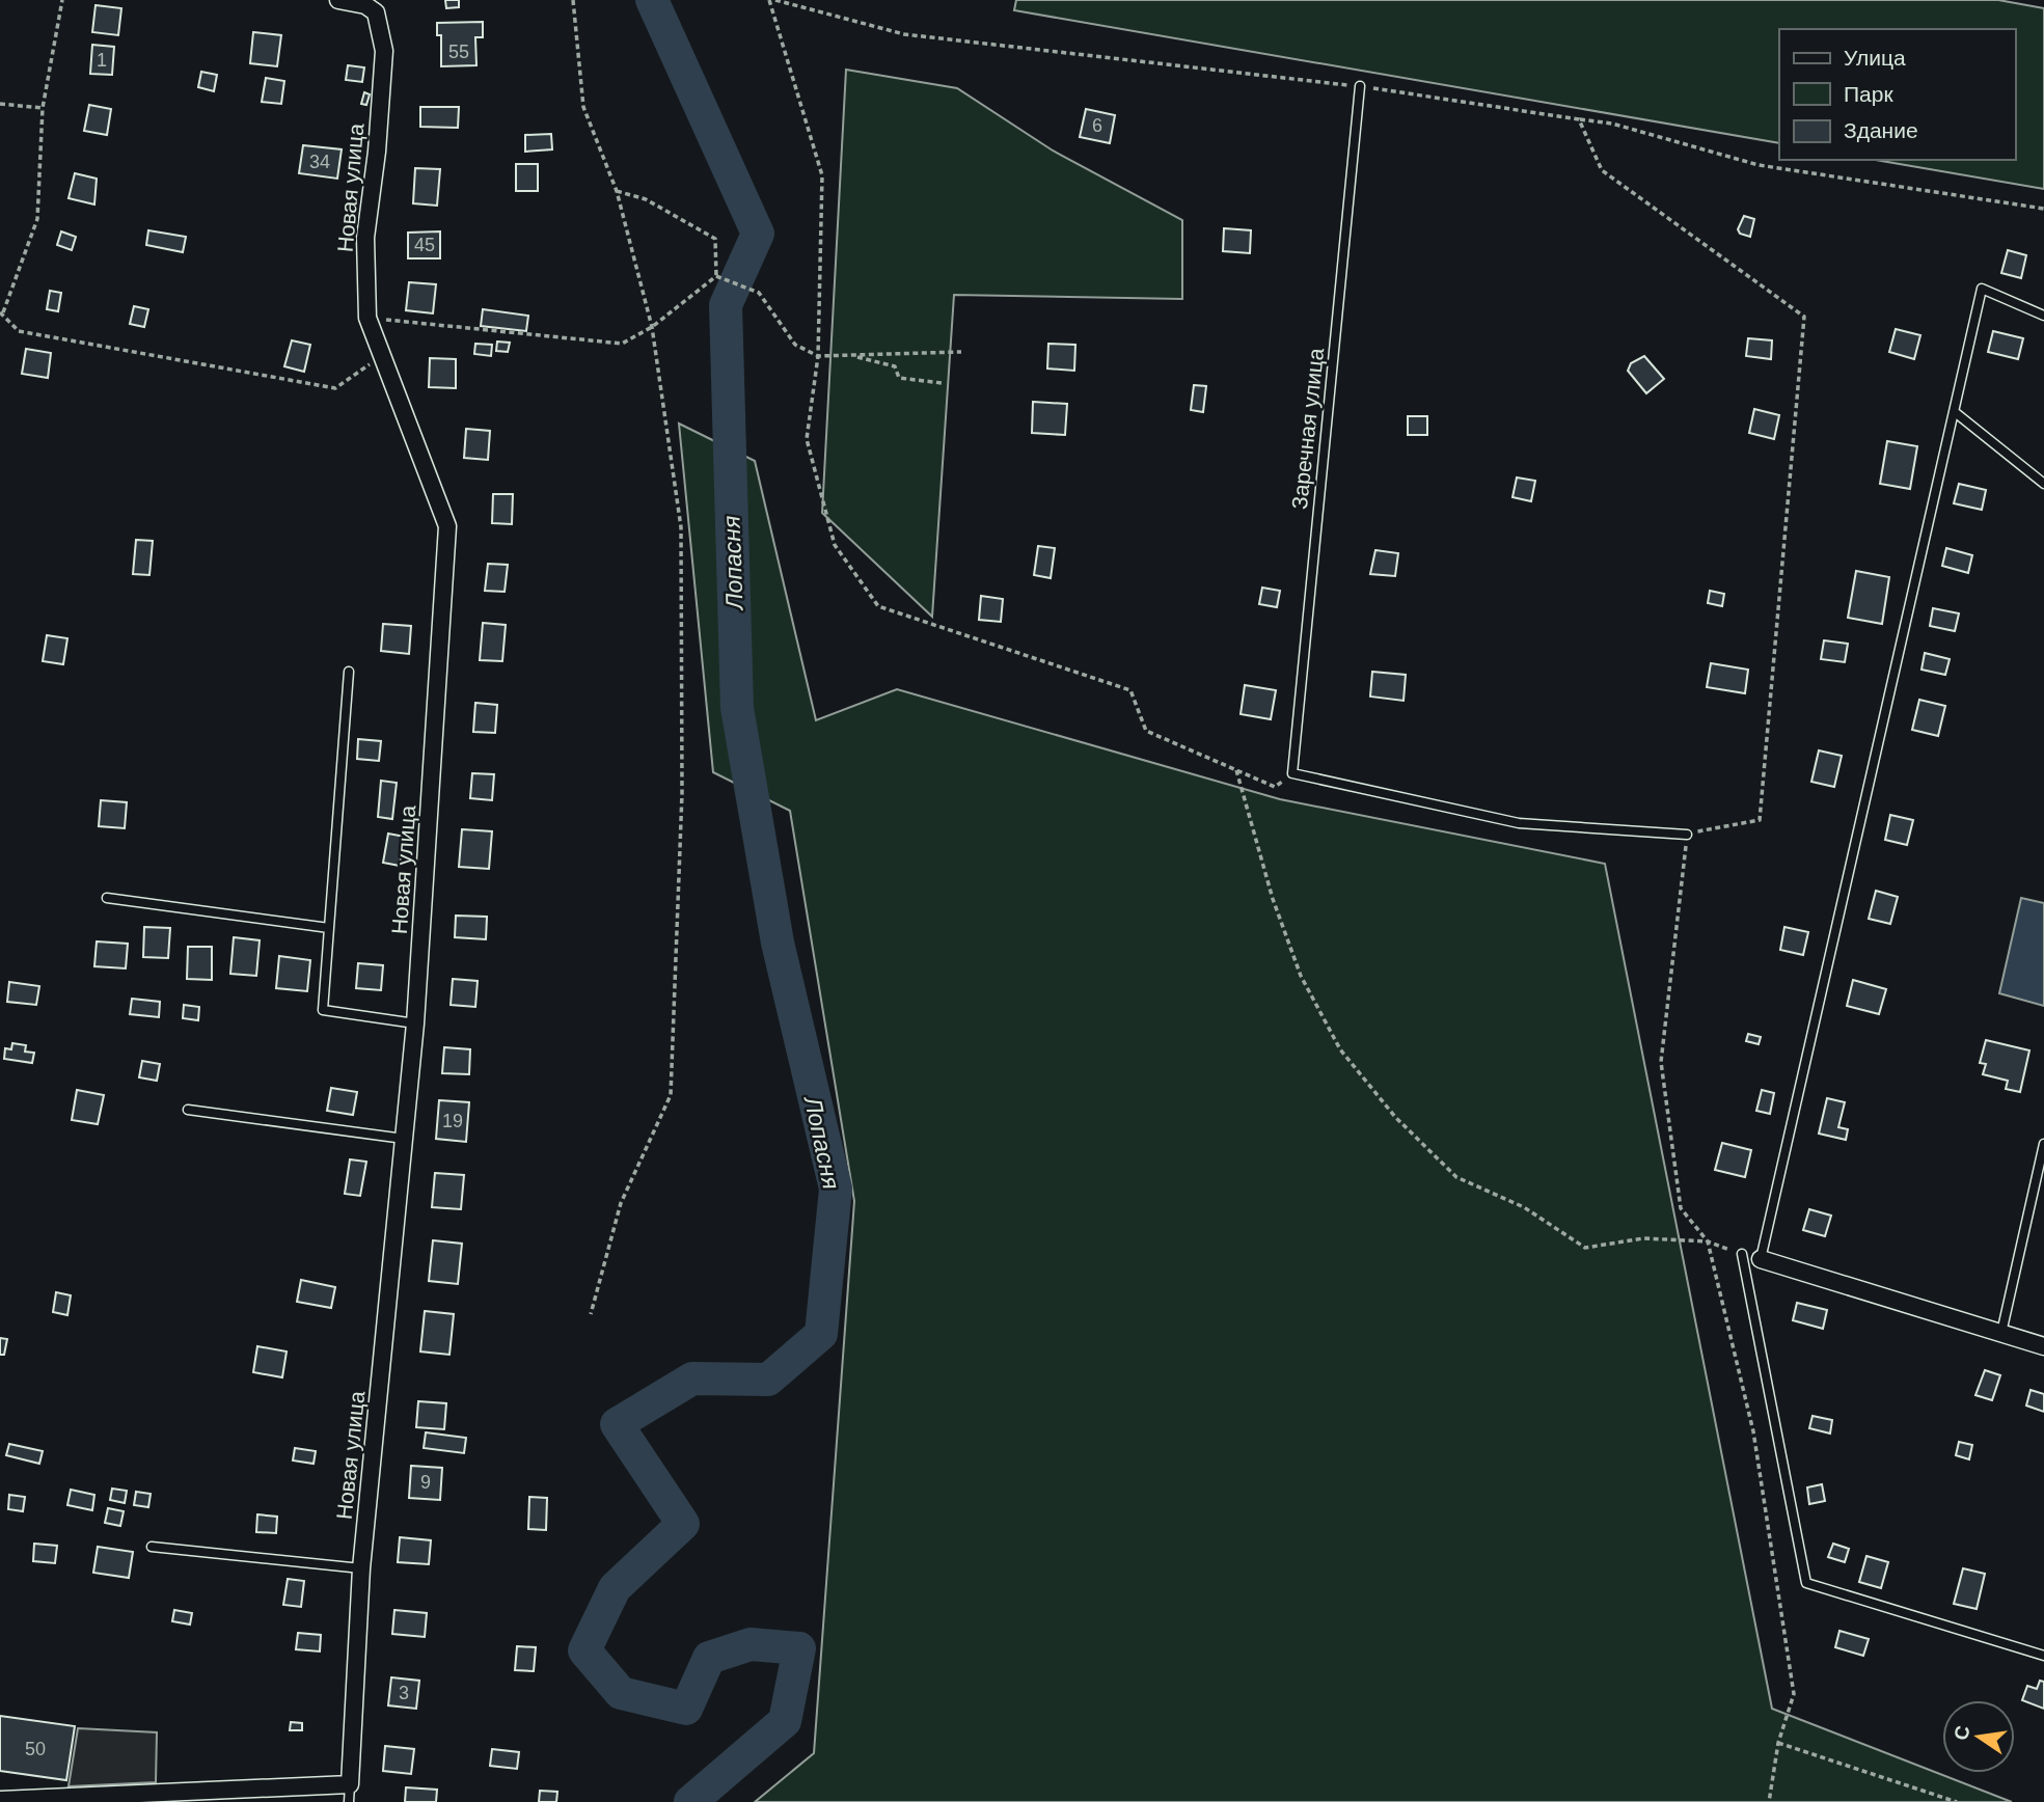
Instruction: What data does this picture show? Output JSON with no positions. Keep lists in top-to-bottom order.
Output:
{
  "streets": {
    "street": ["Новая улица"],
    "lane": ["Заречная улица"]
  },
  "water": ["Лопасня"],
  "house_numbers": [
    "55",
    "1",
    "6",
    "34",
    "45",
    "19",
    "9",
    "3",
    "50"
  ],
  "legend": ["Улица", "Парк", "Здание"],
  "north": "left"
}
